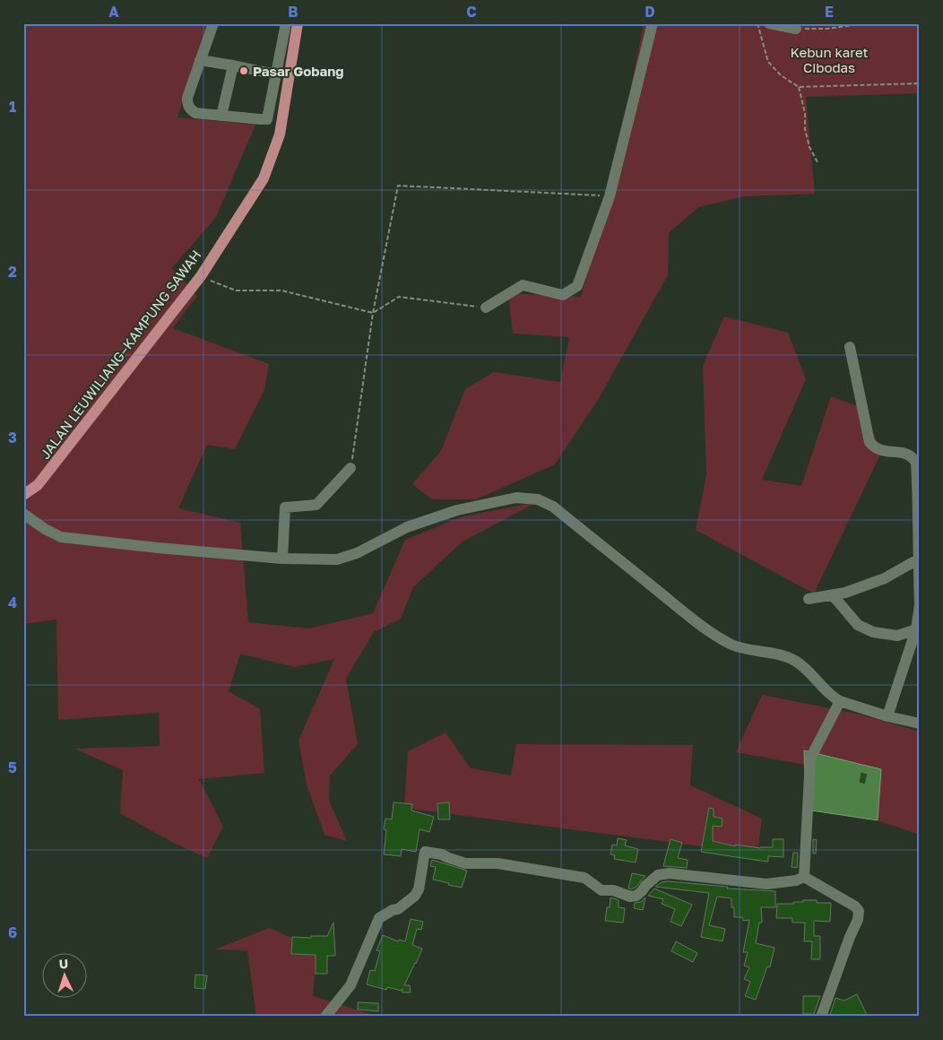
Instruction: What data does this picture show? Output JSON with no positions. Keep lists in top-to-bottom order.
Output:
{
  "streets": {
    "main road": ["JALAN LEUWILIANG–KAMPUNG SAWAH"]
  },
  "parks": ["Kebun karet Cibodas"],
  "places": ["Pasar Gobang"],
  "north": "top",
  "grid": {
    "columns": [
      "A",
      "B",
      "C",
      "D",
      "E"
    ],
    "rows": [
      "1",
      "2",
      "3",
      "4",
      "5",
      "6"
    ]
  }
}
